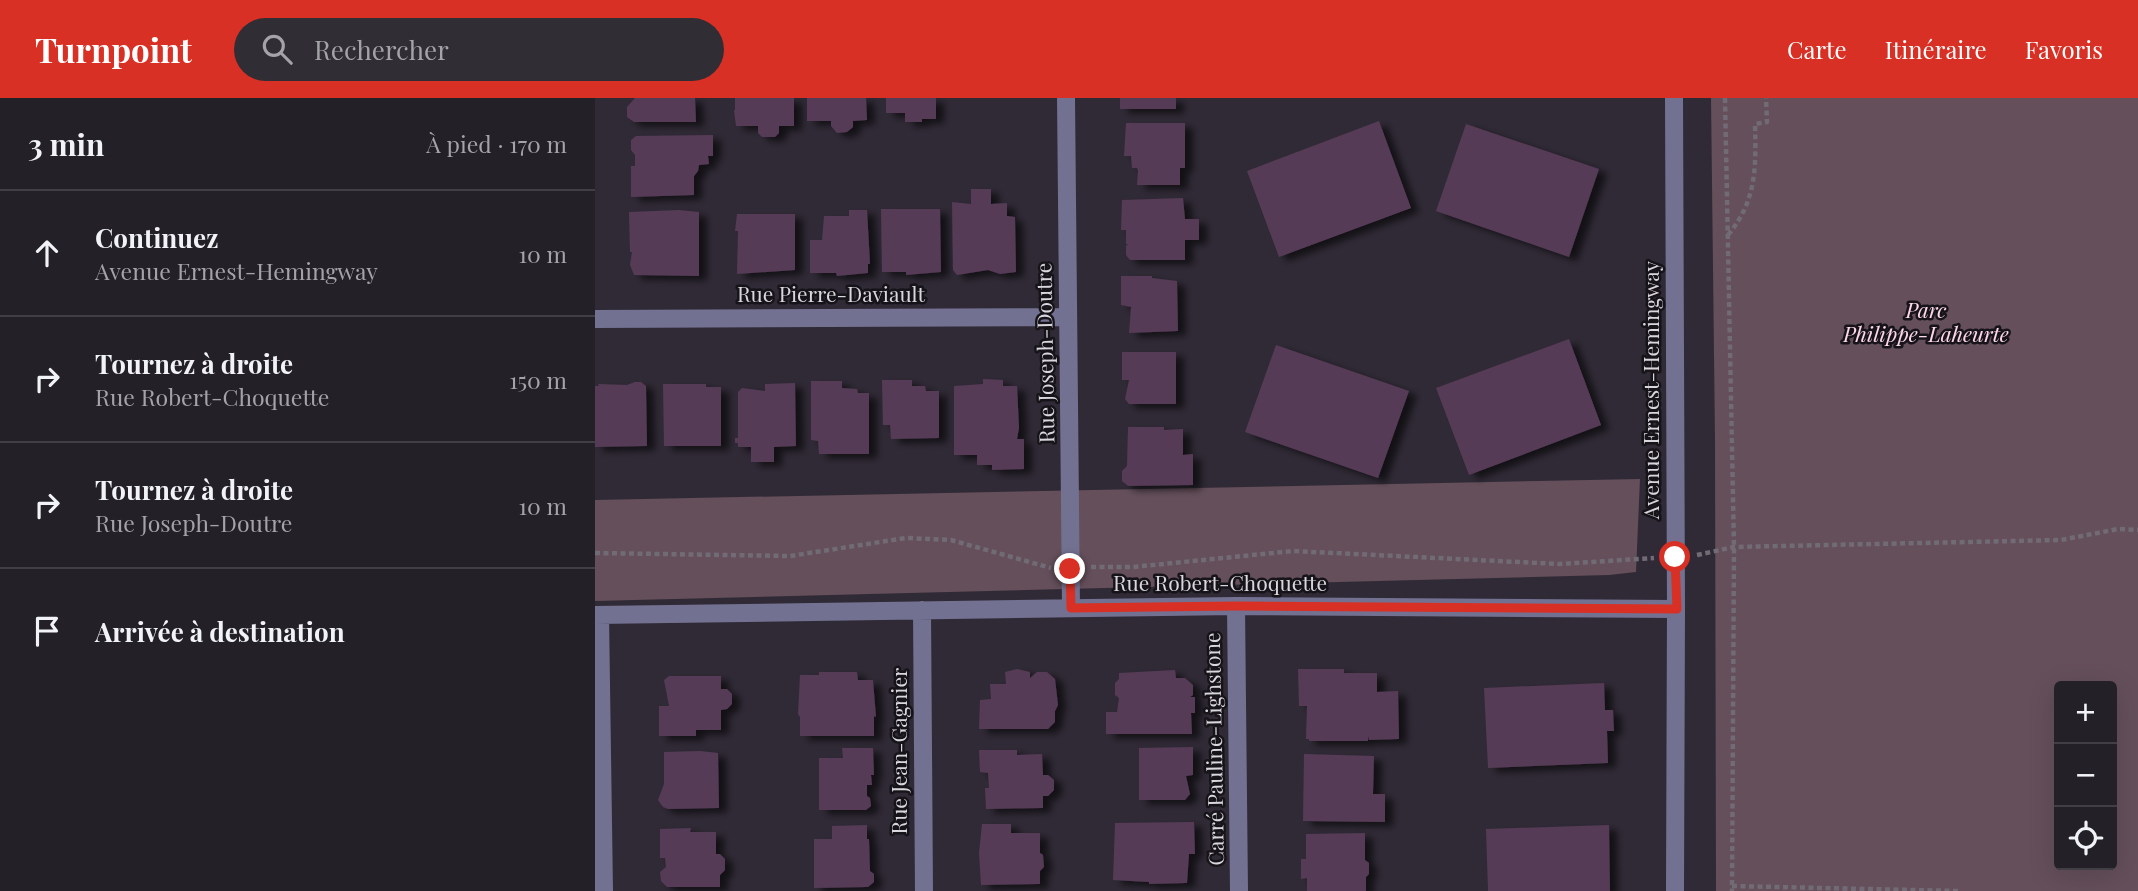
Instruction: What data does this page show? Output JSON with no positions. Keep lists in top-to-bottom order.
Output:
{
  "streets": {
    "street": [
      "Rue Pierre-Daviault",
      "Rue Joseph-Doutre",
      "Avenue Ernest-Hemingway",
      "Rue Robert-Choquette",
      "Carré Pauline-Lighstone",
      "Rue Jean-Gagnier"
    ]
  },
  "crossings": [
    ["Rue Pierre-Daviault", "Rue Joseph-Doutre"],
    ["Rue Joseph-Doutre", "Rue Robert-Choquette"],
    ["Avenue Ernest-Hemingway", "Rue Robert-Choquette"],
    ["Rue Robert-Choquette", "Carré Pauline-Lighstone"],
    ["Rue Robert-Choquette", "Rue Jean-Gagnier"]
  ],
  "parks": ["Parc Philippe-Laheurte"],
  "page": {
    "header": "Turnpoint",
    "search": "Rechercher",
    "nav": ["Carte", "Itinéraire", "Favoris"],
    "heading": ["3 min", "À pied · 170 m"],
    "list": [
      ["Continuez", "Avenue Ernest-Hemingway", "10 m"],
      ["Tournez à droite", "Rue Robert-Choquette", "150 m"],
      ["Tournez à droite", "Rue Joseph-Doutre", "10 m"],
      "Arrivée à destination"
    ],
    "map_buttons": ["+", "−"]
  }
}
